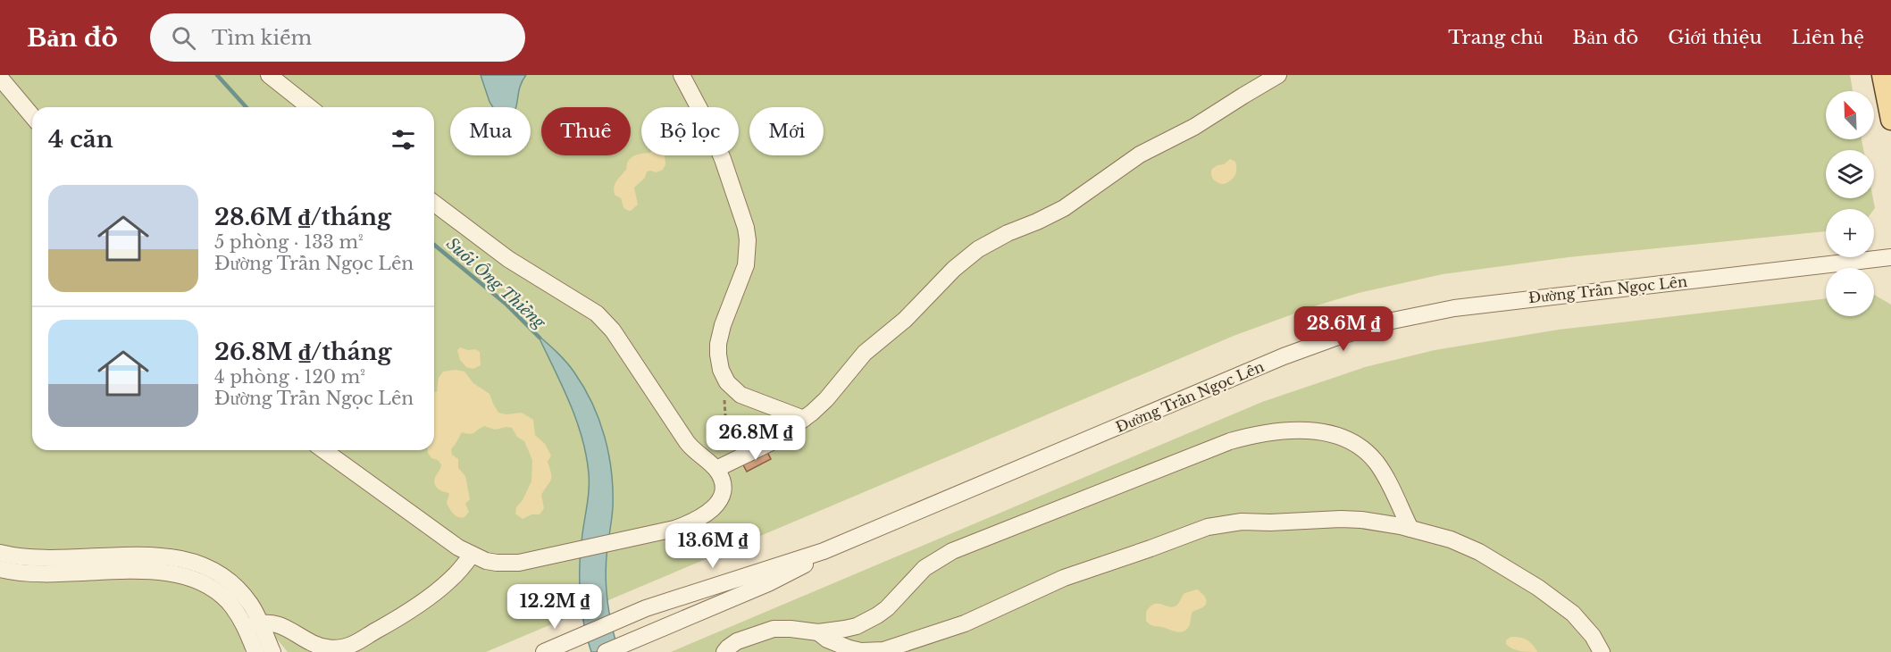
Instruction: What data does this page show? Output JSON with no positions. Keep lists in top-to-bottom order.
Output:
{
  "streets": {
    "street": ["Đường Trần Ngọc Lên"]
  },
  "water": ["Suối Ông Thiềng"],
  "north": "top left",
  "page": {
    "header": "Bản đồ",
    "search": "Tìm kiếm",
    "nav": [
      "Trang chủ",
      "Bản đồ",
      "Giới thiệu",
      "Liên hệ"
    ],
    "map_buttons": ["+", "−"],
    "chip": [
      "Mua",
      "Thuê",
      "Bộ lọc",
      "Mới"
    ],
    "heading": "4 căn",
    "list": [
      {
        "name": "28.6M ₫/tháng",
        "note": "5 phòng · 133 m² · Đường Trần Ngọc Lên"
      },
      {
        "name": "26.8M ₫/tháng",
        "note": "4 phòng · 120 m² · Đường Trần Ngọc Lên"
      }
    ],
    "price": [
      "28.6M ₫",
      "26.8M ₫",
      "13.6M ₫",
      "12.2M ₫"
    ]
  }
}
